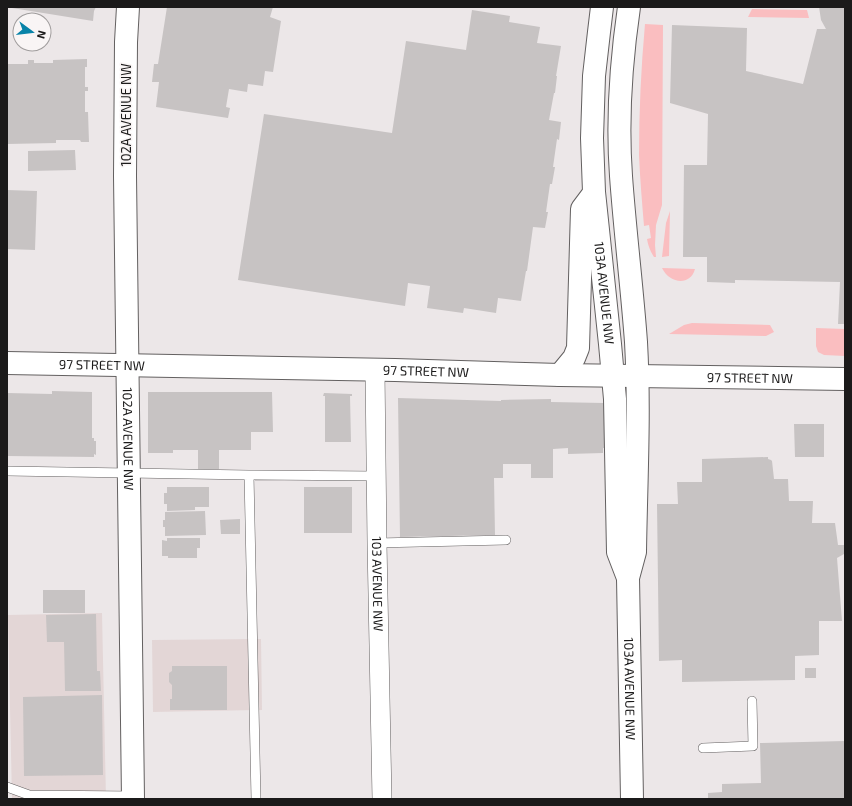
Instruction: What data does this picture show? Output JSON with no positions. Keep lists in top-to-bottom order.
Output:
{
  "streets": {
    "main road": ["102A AVENUE NW", "103A AVENUE NW", "97 STREET NW"],
    "street": ["103 AVENUE NW"]
  },
  "crossings": [
    ["102A AVENUE NW", "97 STREET NW"],
    ["103A AVENUE NW", "97 STREET NW"],
    ["97 STREET NW", "103 AVENUE NW"]
  ],
  "north": "right"
}
